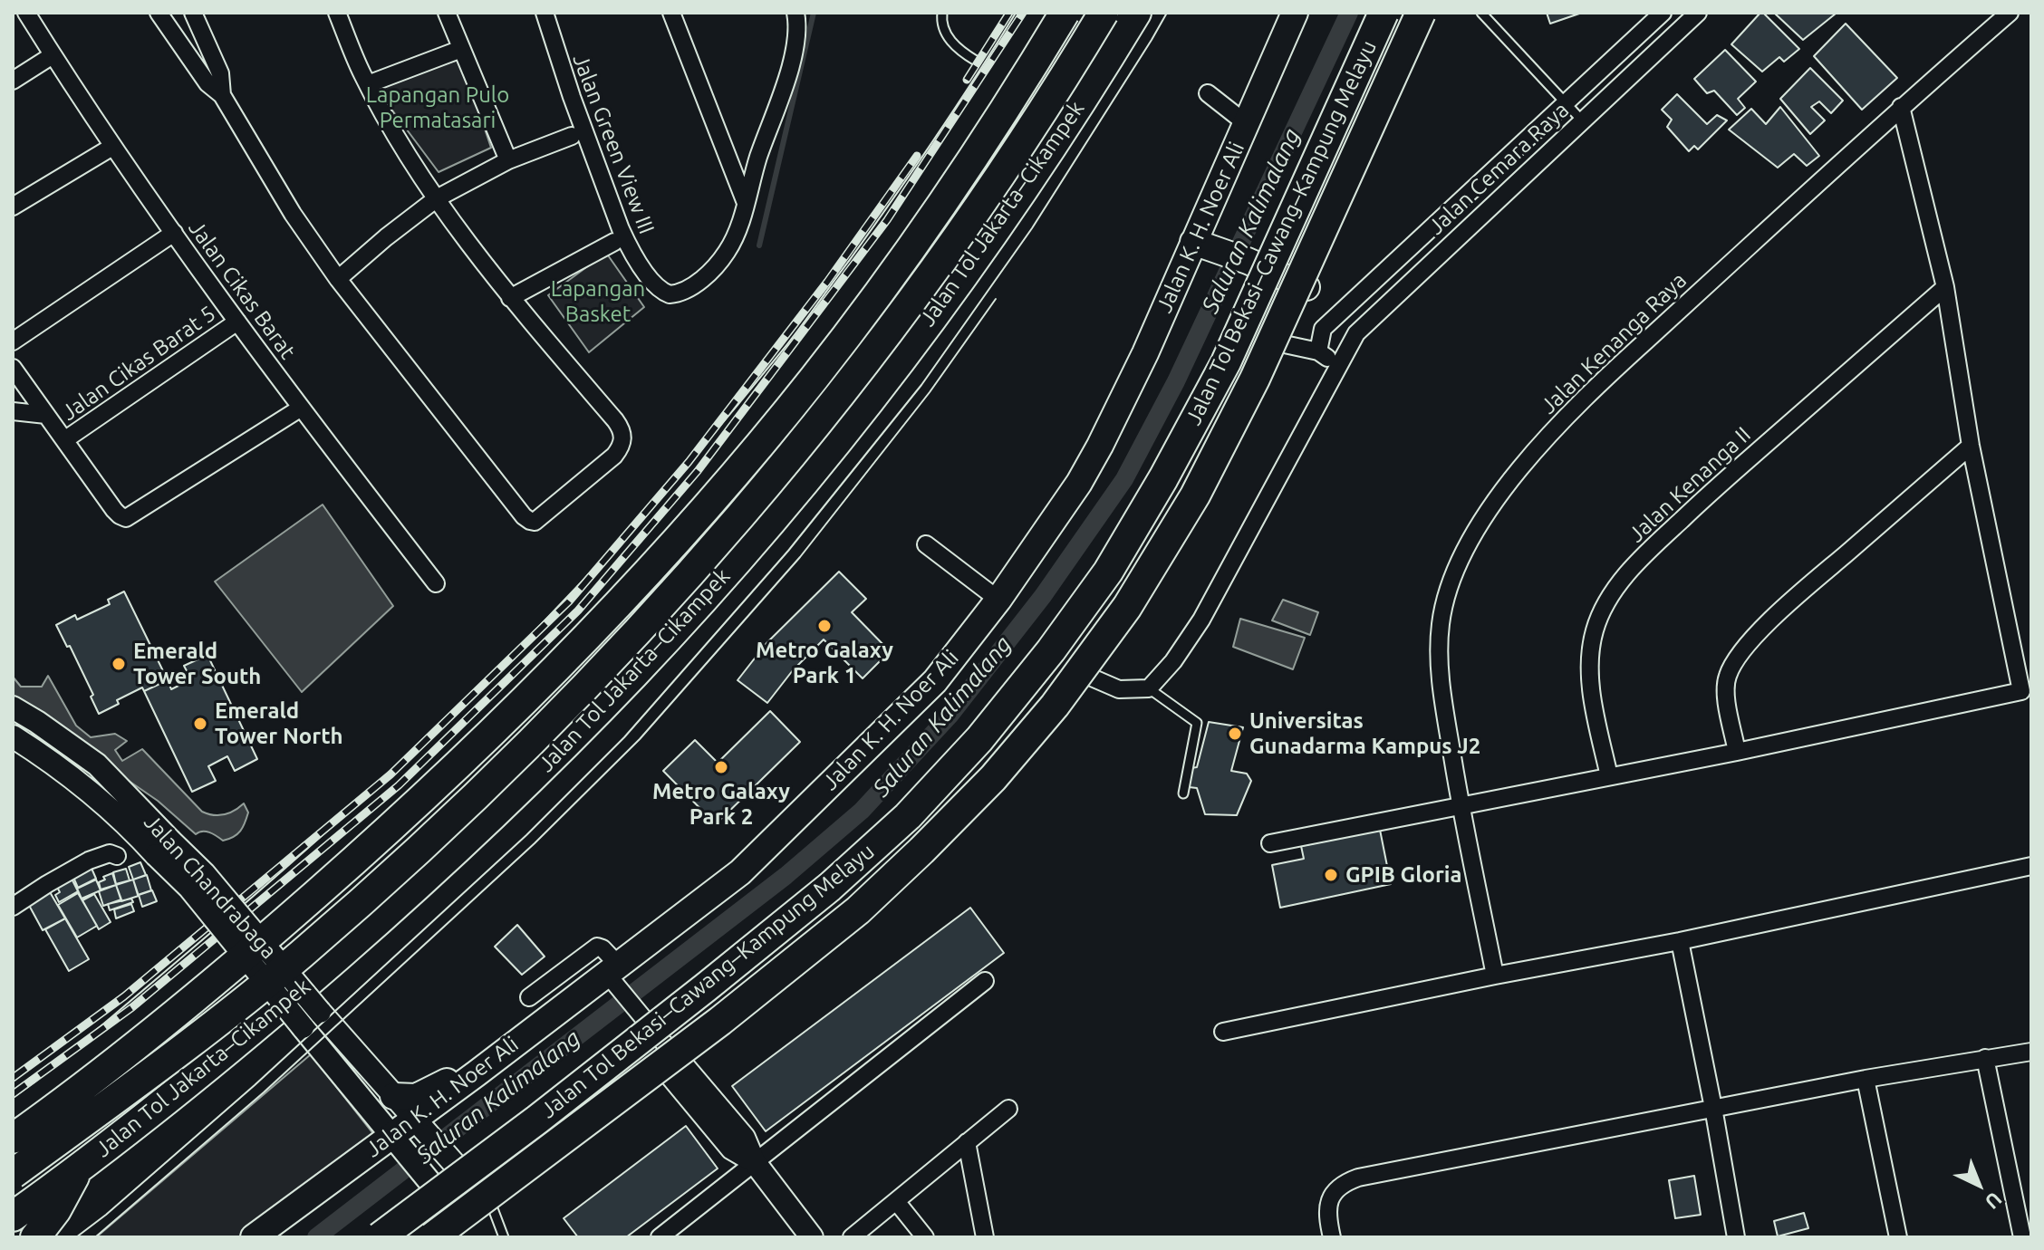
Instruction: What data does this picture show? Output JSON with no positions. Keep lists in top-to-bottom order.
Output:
{
  "streets": {
    "highway": ["Jalan Tol Jakarta–Cikampek", "Jalan Tol Bekasi–Cawang–Kampung Melayu"],
    "main road": ["Jalan K. H. Noer Ali"],
    "street": [
      "Jalan Green View III",
      "Jalan Cemara Raya",
      "Jalan Cikas Barat",
      "Jalan Kenanga Raya",
      "Jalan Cikas Barat 5",
      "Jalan Kenanga II",
      "Jalan Chandrabaga"
    ]
  },
  "crossings": [
    ["Jalan K. H. Noer Ali", "Jalan Chandrabaga"],
    ["Jalan Cikas Barat", "Jalan Cikas Barat 5"]
  ],
  "water": ["Saluran Kalimalang"],
  "parks": ["Lapangan Pulo Permatasari", "Lapangan Basket"],
  "places": [
    "Metro Galaxy Park 1",
    "Emerald Tower South",
    "Emerald Tower North",
    "Universitas Gunadarma Kampus J2",
    "Metro Galaxy Park 2",
    "GPIB Gloria"
  ],
  "north": "bottom right"
}
